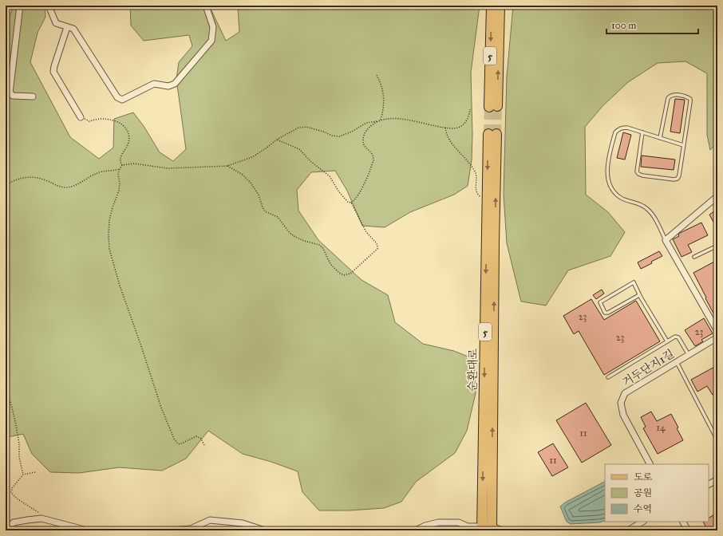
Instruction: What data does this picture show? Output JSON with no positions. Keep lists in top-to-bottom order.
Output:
{
  "streets": {
    "main road": ["5", "순환대로"],
    "street": ["거두단지1길"]
  },
  "house_numbers": [
    "23",
    "23",
    "23",
    "14",
    "11",
    "11"
  ],
  "legend": ["도로", "공원", "수역"],
  "scale_bar": "100 m"
}
